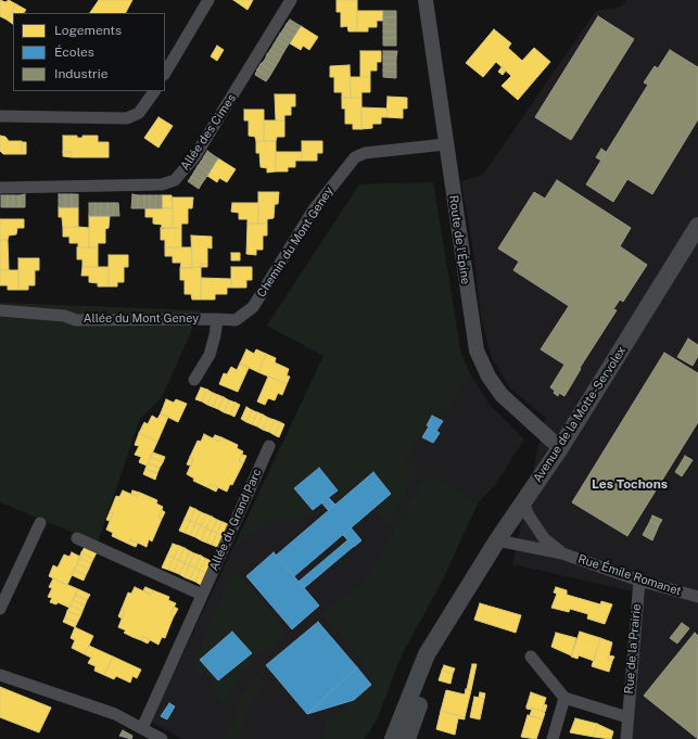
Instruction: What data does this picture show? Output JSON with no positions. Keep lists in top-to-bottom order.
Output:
{
  "streets": {
    "main road": ["Avenue de la Motte-Servolex"],
    "street": [
      "Allée des Cimes",
      "Route de l'Épine",
      "Chemin du Mont Geney",
      "Allée du Mont Geney",
      "Allée du Grand Parc",
      "Rue Émile Romanet",
      "Rue de la Prairie"
    ]
  },
  "crossings": [
    ["Route de l'Épine", "Chemin du Mont Geney"],
    ["Route de l'Épine", "Avenue de la Motte-Servolex"],
    ["Chemin du Mont Geney", "Allée du Mont Geney"],
    ["Avenue de la Motte-Servolex", "Rue Émile Romanet"],
    ["Rue Émile Romanet", "Rue de la Prairie"]
  ],
  "districts": ["Les Tochons"],
  "legend": ["Logements", "Écoles", "Industrie"]
}
